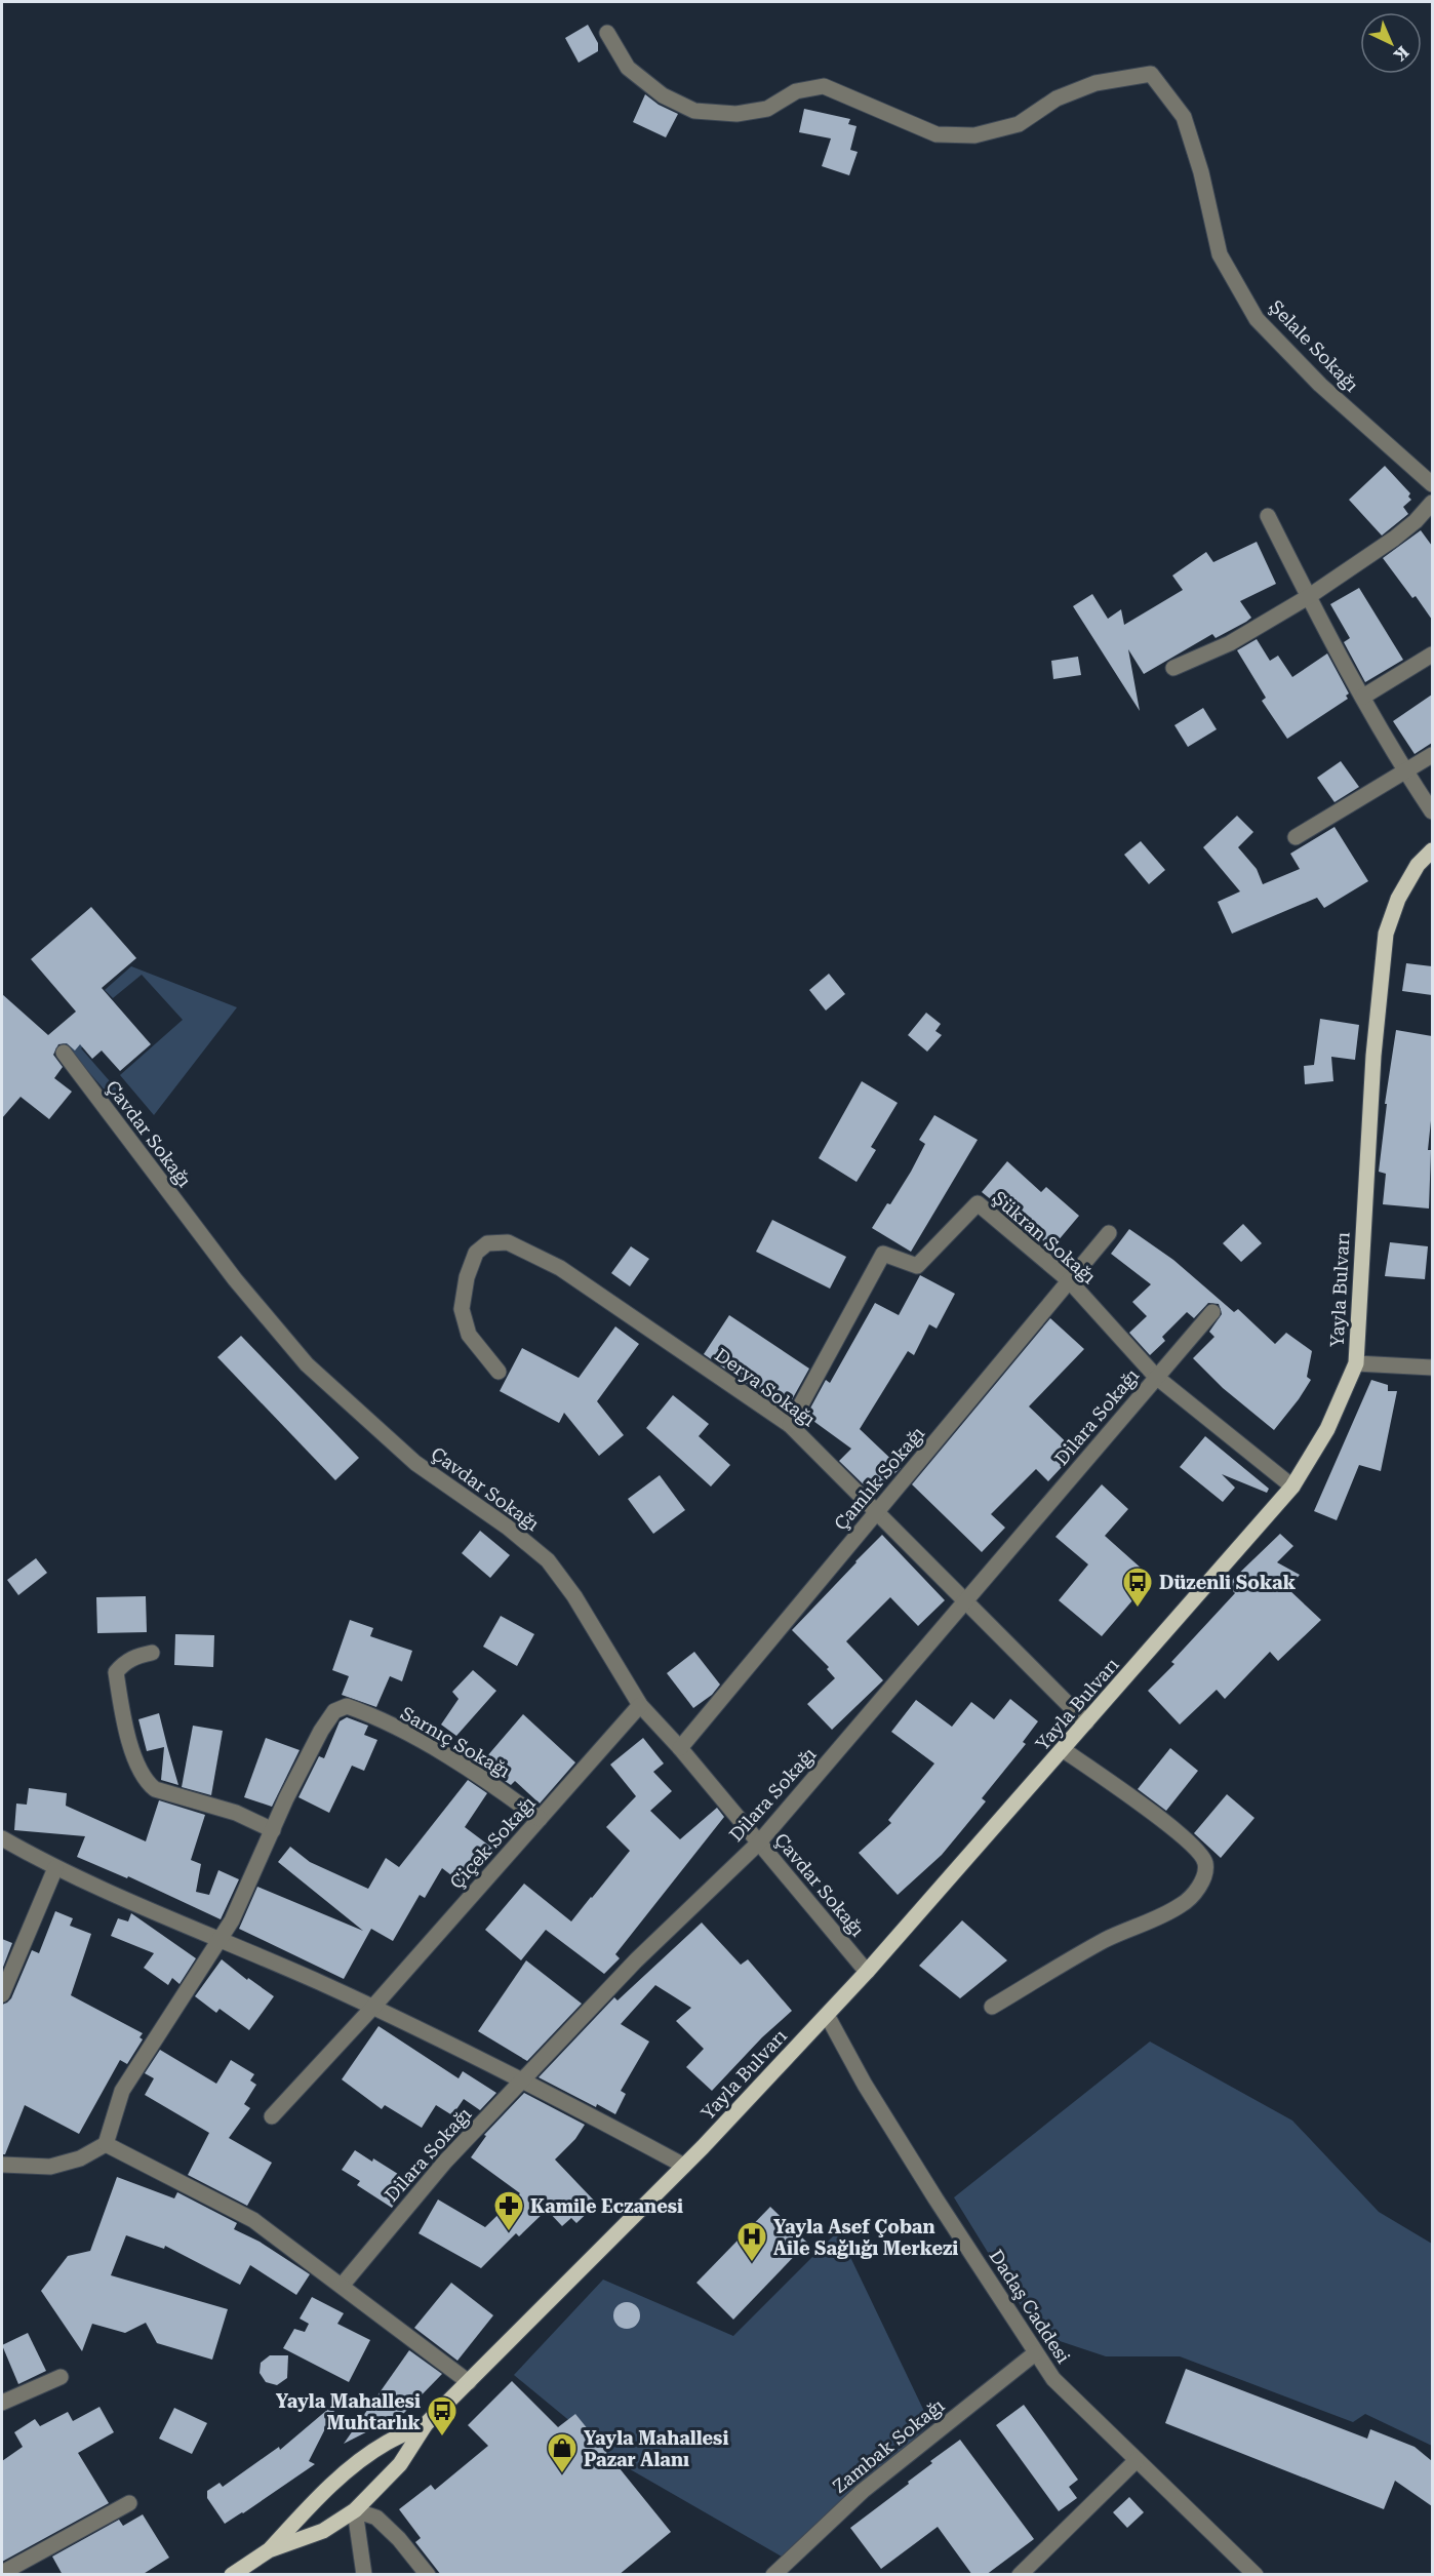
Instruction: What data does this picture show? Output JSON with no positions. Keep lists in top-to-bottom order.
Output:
{
  "streets": {
    "main road": ["Yayla Bulvarı"],
    "street": [
      "Şelale Sokağı",
      "Çavdar Sokağı",
      "Şükran Sokağı",
      "Derya Sokağı",
      "Dilara Sokağı",
      "Çamlık Sokağı",
      "Sarnıç Sokağı",
      "Çiçek Sokağı",
      "Dadaş Caddesi",
      "Zambak Sokağı"
    ]
  },
  "crossings": [
    ["Çavdar Sokağı", "Yayla Bulvarı"],
    ["Çavdar Sokağı", "Dilara Sokağı"],
    ["Çavdar Sokağı", "Çamlık Sokağı"],
    ["Çavdar Sokağı", "Çiçek Sokağı"],
    ["Şükran Sokağı", "Yayla Bulvarı"],
    ["Şükran Sokağı", "Derya Sokağı"],
    ["Şükran Sokağı", "Dilara Sokağı"],
    ["Şükran Sokağı", "Çamlık Sokağı"],
    ["Yayla Bulvarı", "Derya Sokağı"],
    ["Yayla Bulvarı", "Dadaş Caddesi"],
    ["Derya Sokağı", "Dilara Sokağı"],
    ["Derya Sokağı", "Çamlık Sokağı"],
    ["Sarnıç Sokağı", "Çiçek Sokağı"],
    ["Dadaş Caddesi", "Zambak Sokağı"]
  ],
  "places": {
    "bus stop": ["Düzenli Sokak", "Yayla Mahallesi Muhtarlık"],
    "pharmacy": ["Kamile Eczanesi"],
    "hospital": ["Yayla Asef Çoban Aile Sağlığı Merkezi"],
    "shop": ["Yayla Mahallesi Pazar Alanı"]
  },
  "north": "bottom right"
}
